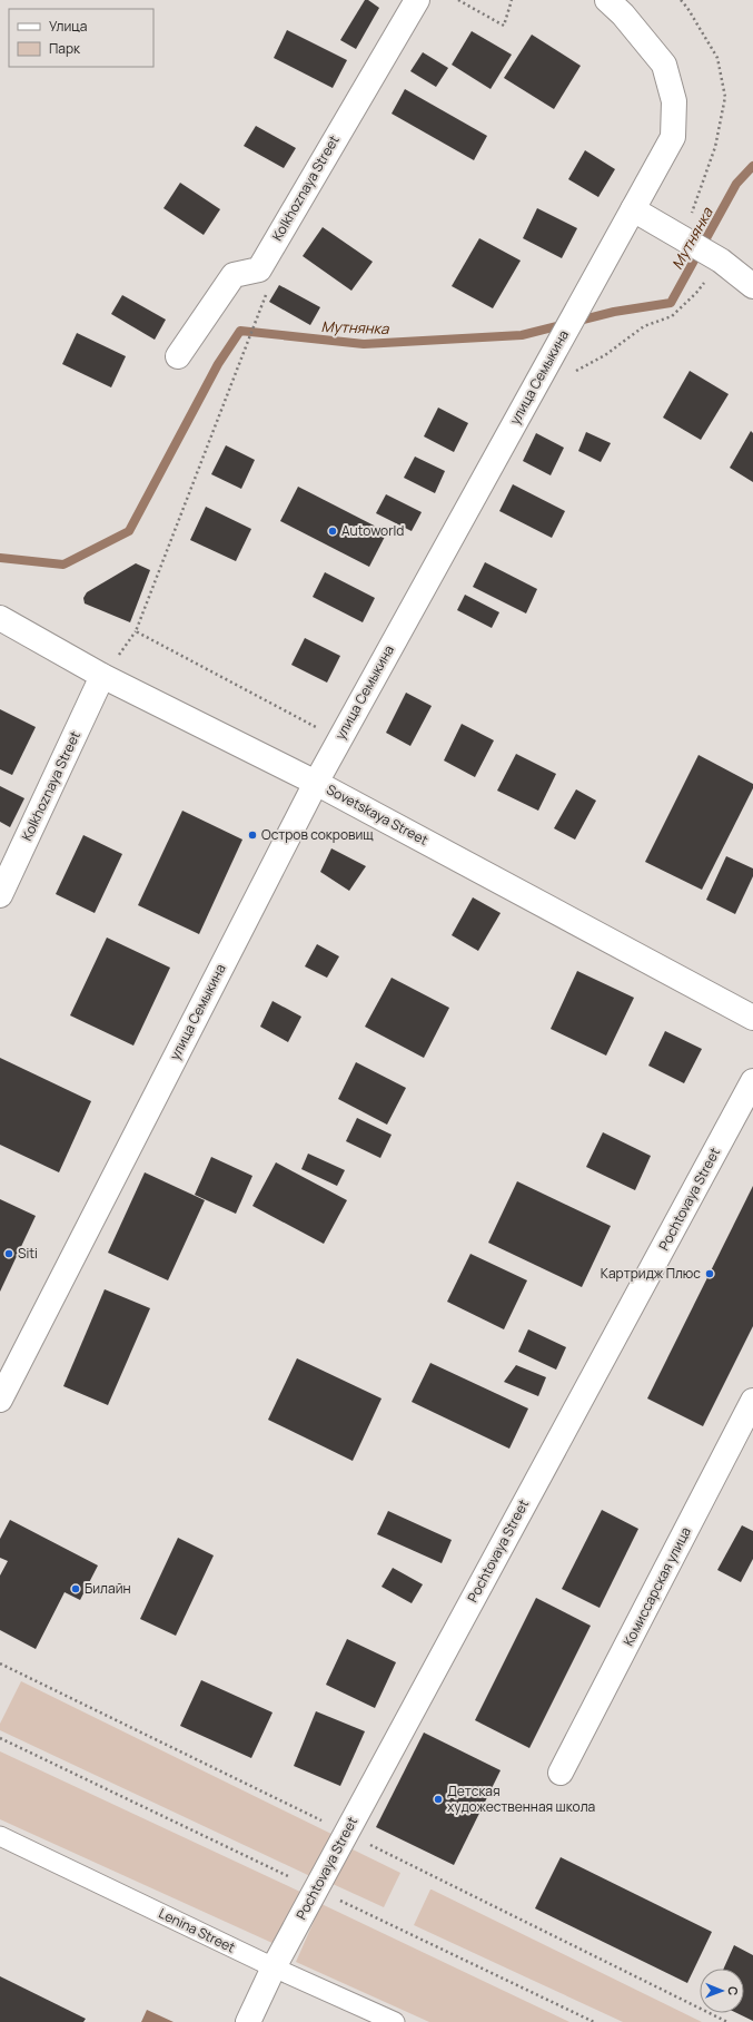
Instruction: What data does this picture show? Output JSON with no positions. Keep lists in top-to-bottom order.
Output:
{
  "streets": {
    "street": [
      "Kolkhoznaya Street",
      "улица Семыкина",
      "Sovetskaya Street",
      "Pochtovaya Street",
      "Комиссарская улица",
      "Lenina Street"
    ]
  },
  "crossings": [
    ["Kolkhoznaya Street", "Sovetskaya Street"],
    ["улица Семыкина", "Sovetskaya Street"],
    ["Pochtovaya Street", "Lenina Street"]
  ],
  "water": ["Мутнянка"],
  "places": [
    "Autoworld",
    "Остров сокровищ",
    "Siti",
    "Картридж Плюс",
    "Билайн",
    "Детская художественная школа"
  ],
  "legend": ["Улица", "Парк"],
  "north": "right"
}
